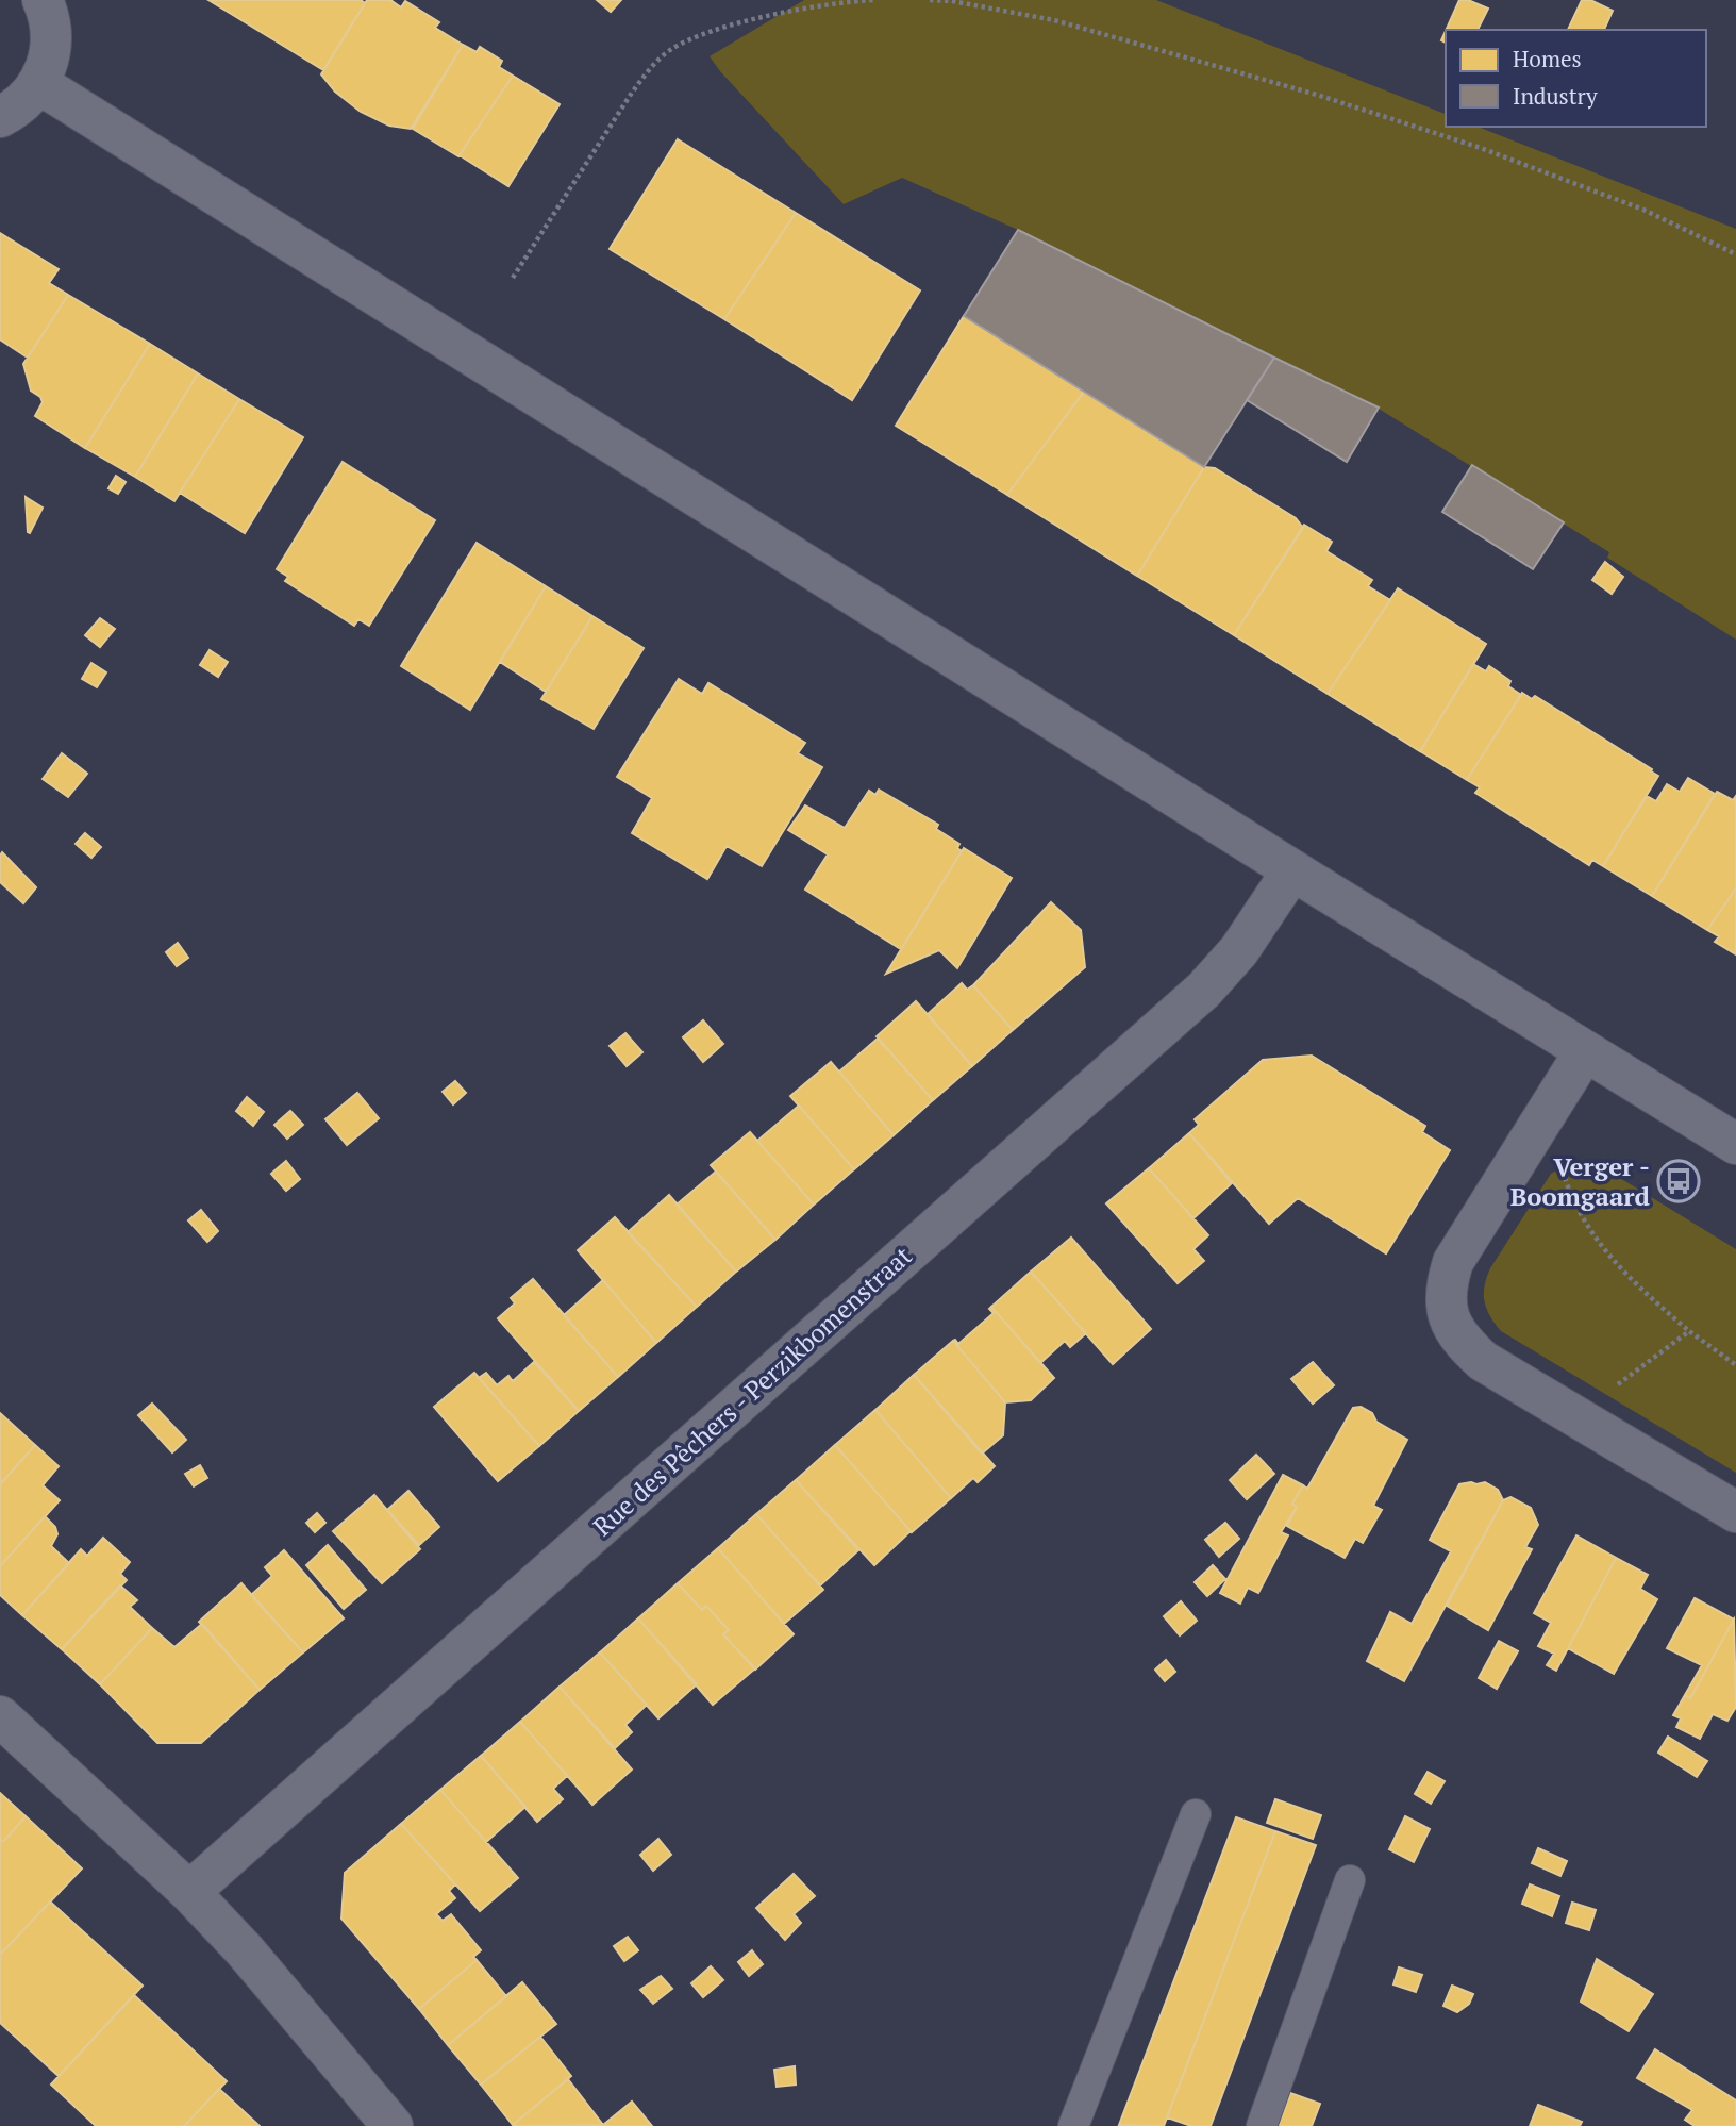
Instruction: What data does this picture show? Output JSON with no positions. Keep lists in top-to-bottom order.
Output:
{
  "streets": {
    "street": ["Rue des Pêchers - Perzikbomenstraat"]
  },
  "places": {
    "bus stop": ["Verger - Boomgaard"]
  },
  "legend": ["Homes", "Industry"]
}
